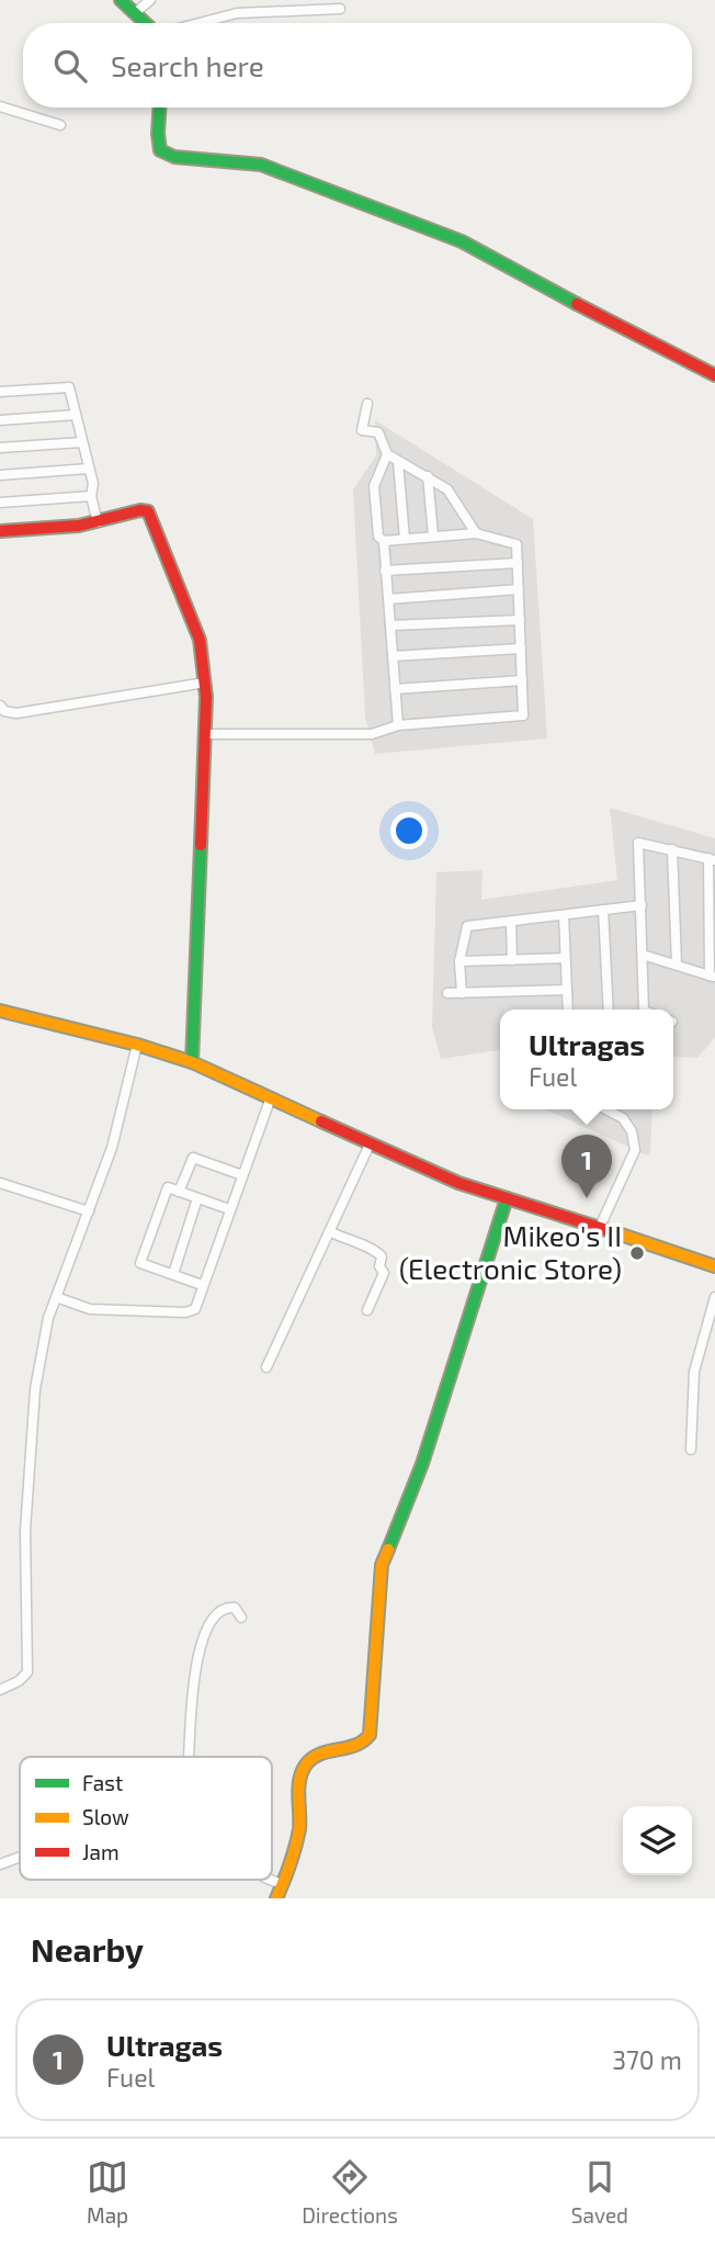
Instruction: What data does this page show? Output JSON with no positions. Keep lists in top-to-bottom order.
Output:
{
  "places": ["Mikeo's II (Electronic Store)"],
  "legend": ["Fast", "Slow", "Jam"],
  "page": {
    "search": "Search here",
    "popup": ["Ultragas", "Fuel"],
    "pins": "1",
    "heading": "Nearby",
    "list": [
      {
        "mark": "1",
        "name": "Ultragas",
        "note": "Fuel",
        "value": "370 m"
      }
    ],
    "nav": ["Map", "Directions", "Saved"]
  }
}
